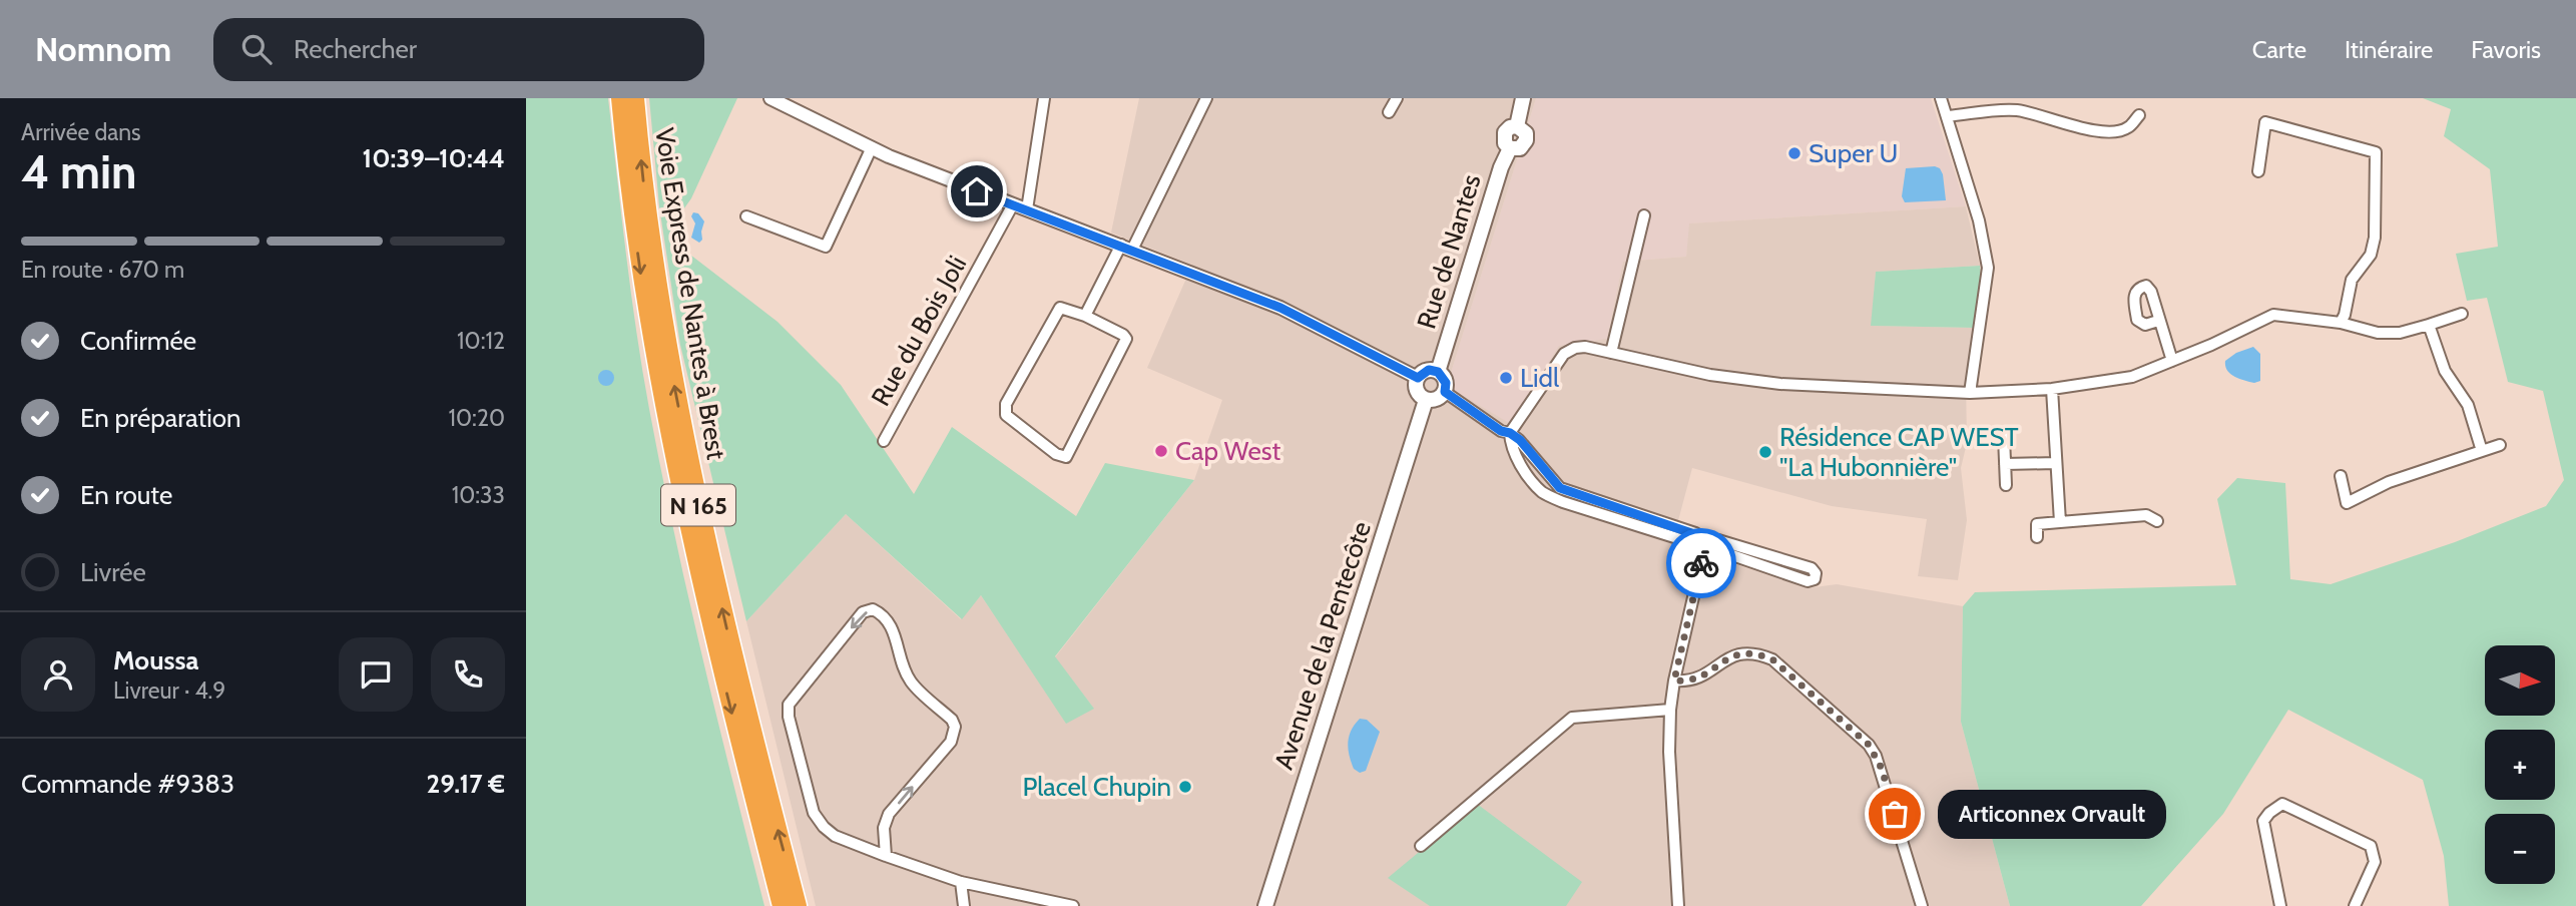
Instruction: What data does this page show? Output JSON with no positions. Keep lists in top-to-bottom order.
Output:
{
  "streets": {
    "highway": ["Voie Express de Nantes à Brest", "N 165"],
    "main road": ["Rue de Nantes", "Avenue de la Pentecôte"],
    "street": ["Rue du Bois Joli"]
  },
  "crossings": [
    ["Rue de Nantes", "Avenue de la Pentecôte"]
  ],
  "places": [
    "Super U",
    "Lidl",
    "Cap West",
    "Résidence CAP WEST \"La Hubonnière\"",
    "Placel Chupin",
    "Articonnex Orvault"
  ],
  "north": "right",
  "page": {
    "header": "Nomnom",
    "search": "Rechercher",
    "nav": ["Carte", "Itinéraire", "Favoris"],
    "heading": ["4 min", "Arrivée dans", "10:39–10:44"],
    "panel": [
      "Moussa",
      "Livreur · 4.9",
      "Commande #9383",
      "29.17 €"
    ],
    "bar": "En route · 670 m",
    "list": [
      ["Confirmée", "10:12"],
      ["En préparation", "10:20"],
      ["En route", "10:33"],
      "Livrée"
    ],
    "map_buttons": ["+", "−"],
    "bubble": "Articonnex Orvault"
  }
}
